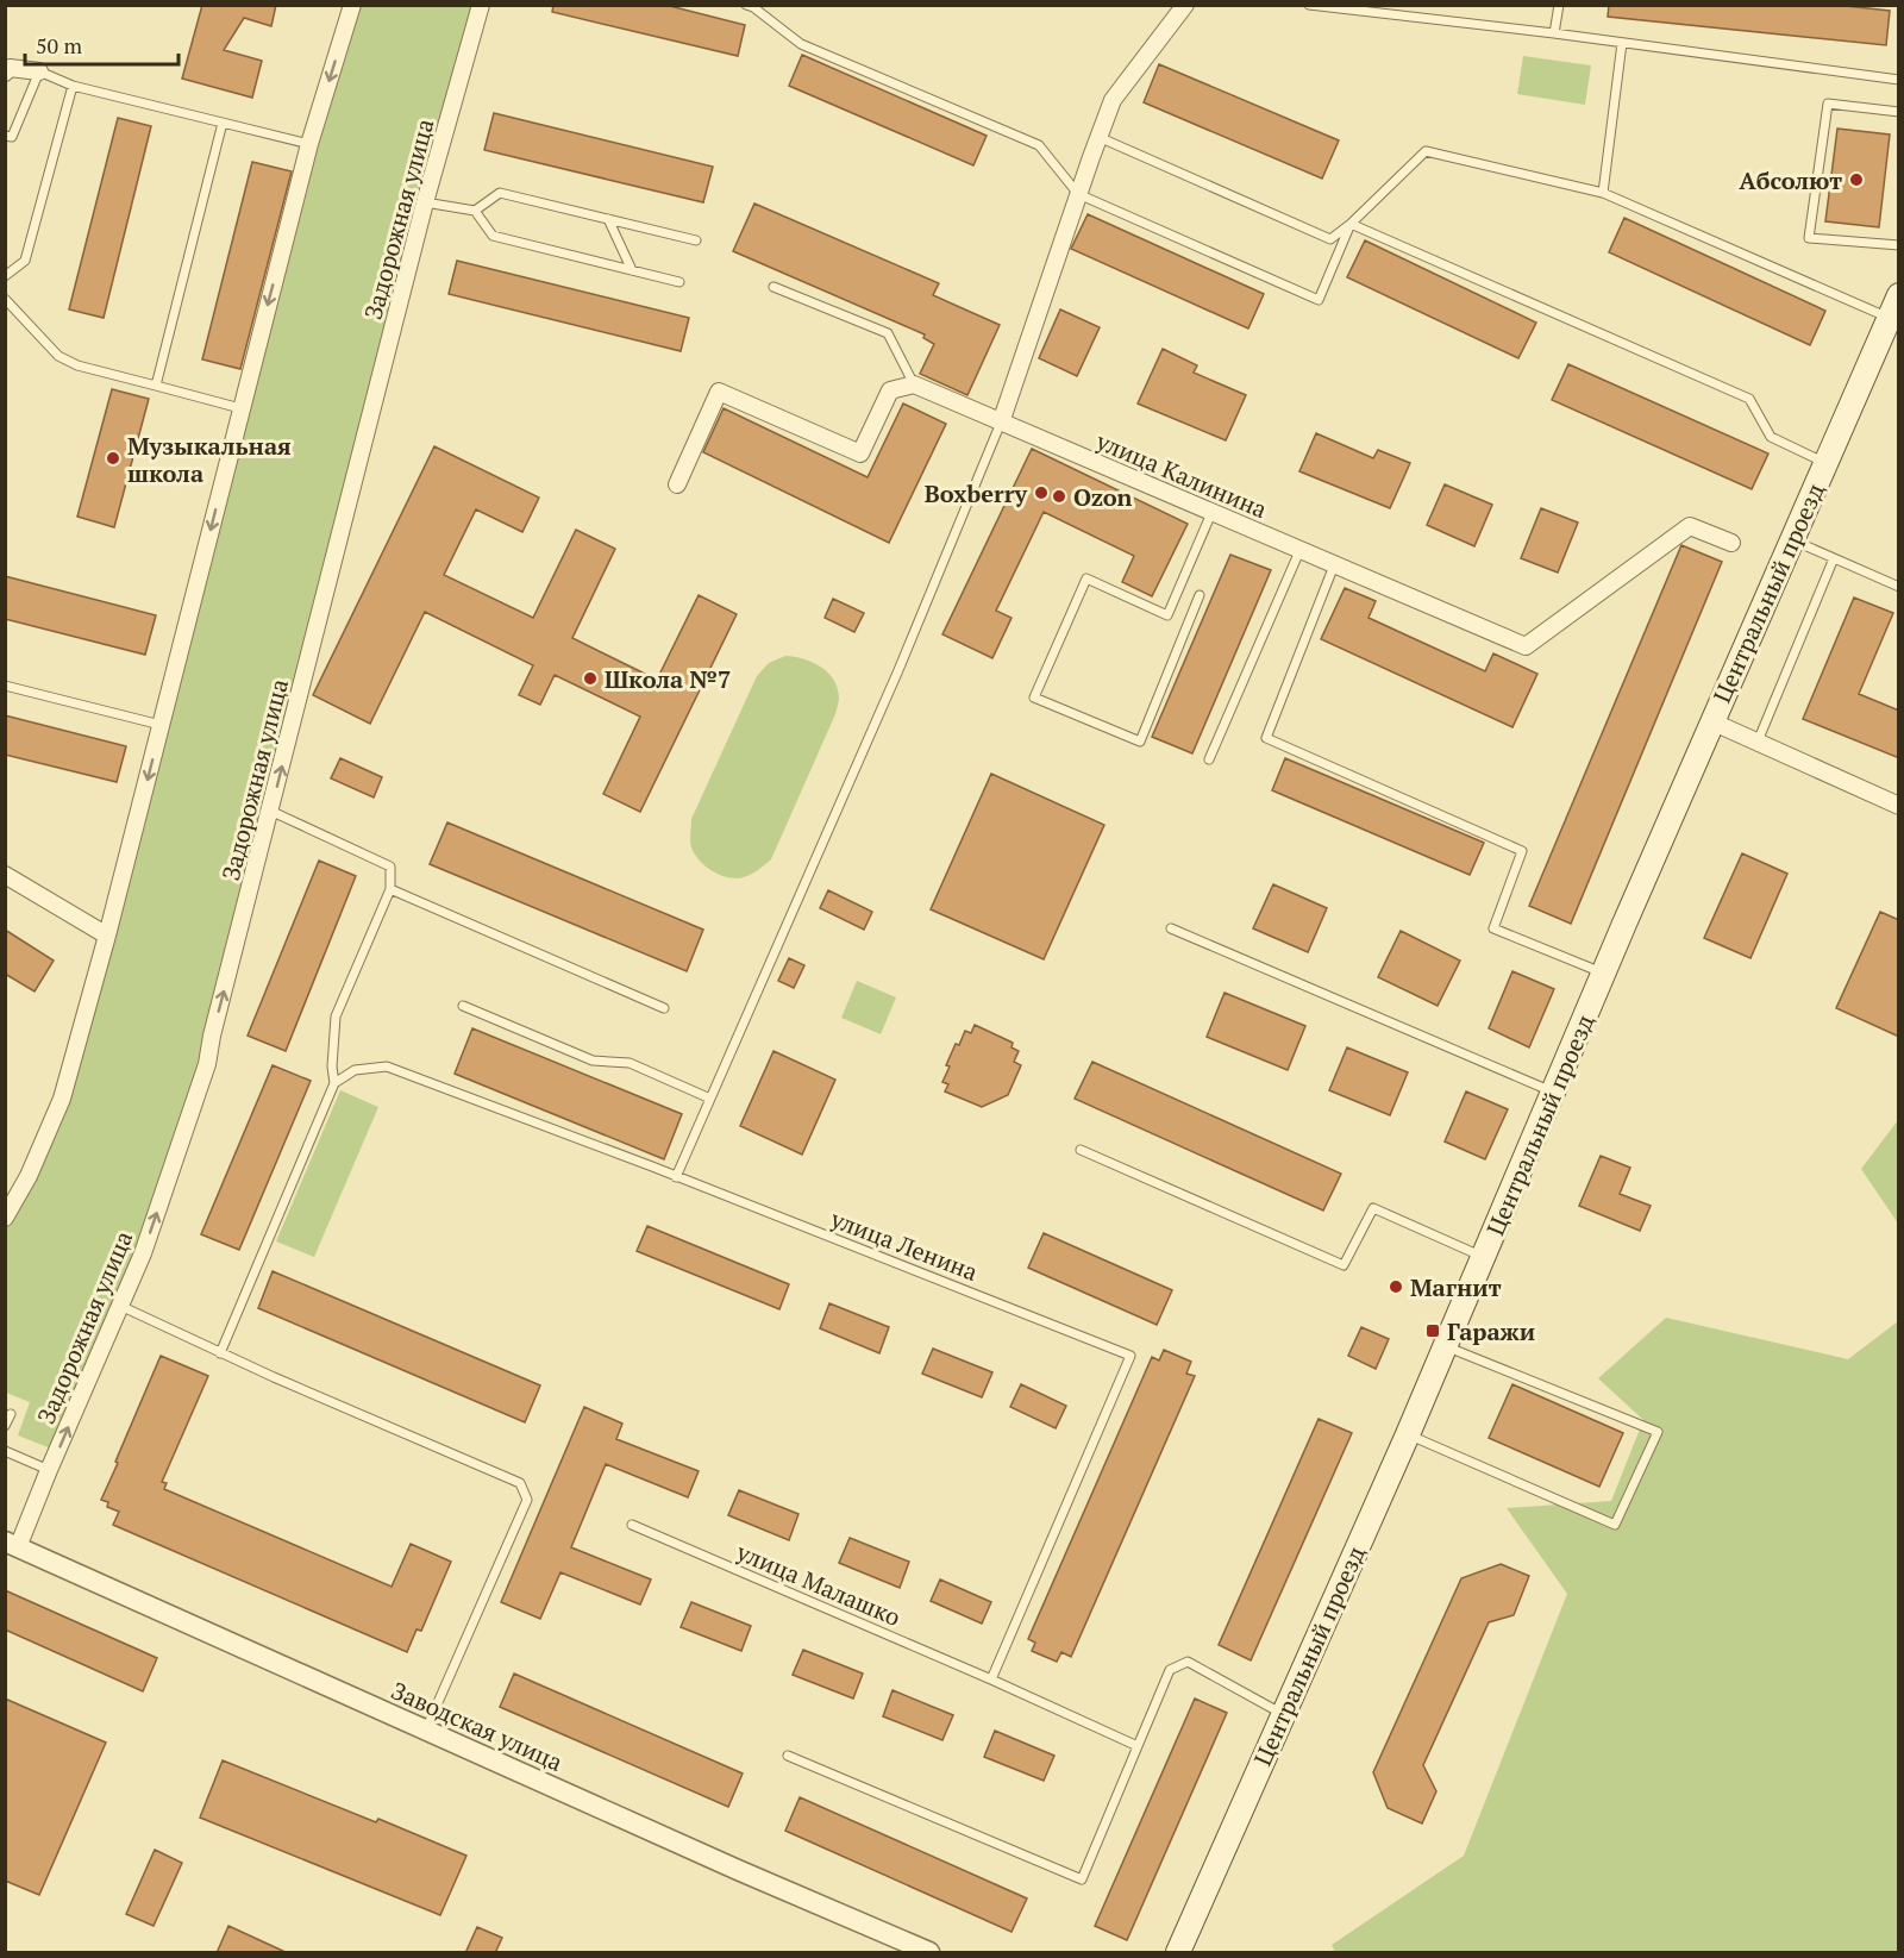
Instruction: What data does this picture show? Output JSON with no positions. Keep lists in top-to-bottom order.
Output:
{
  "streets": {
    "main road": ["Центральный проезд"],
    "street": ["Задорожная улица", "улица Калинина", "Заводская улица"],
    "lane": ["улица Ленина", "улица Малашко"]
  },
  "crossings": [
    ["Задорожная улица", "Заводская улица"],
    ["улица Ленина", "улица Малашко"]
  ],
  "places": {
    "other": [
      "Абсолют",
      "Музыкальная школа",
      "Boxberry",
      "Ozon",
      "Школа №7",
      "Магнит"
    ],
    "transit": ["Гаражи"]
  },
  "scale_bar": "50 m"
}
